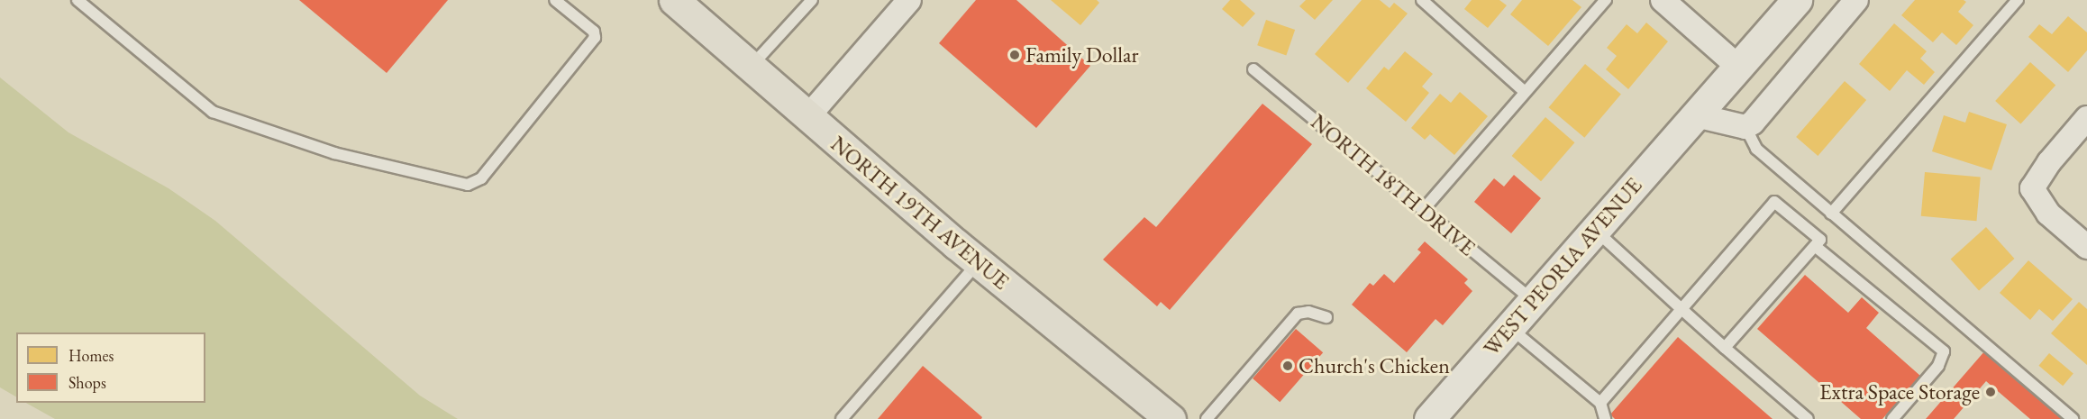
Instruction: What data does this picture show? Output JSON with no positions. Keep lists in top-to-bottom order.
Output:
{
  "streets": {
    "main road": ["NORTH 19TH AVENUE", "WEST PEORIA AVENUE"],
    "lane": ["NORTH 18TH DRIVE"]
  },
  "crossings": [
    ["NORTH 18TH DRIVE", "WEST PEORIA AVENUE"]
  ],
  "places": ["Family Dollar", "Church's Chicken", "Extra Space Storage"],
  "legend": ["Homes", "Shops"]
}
